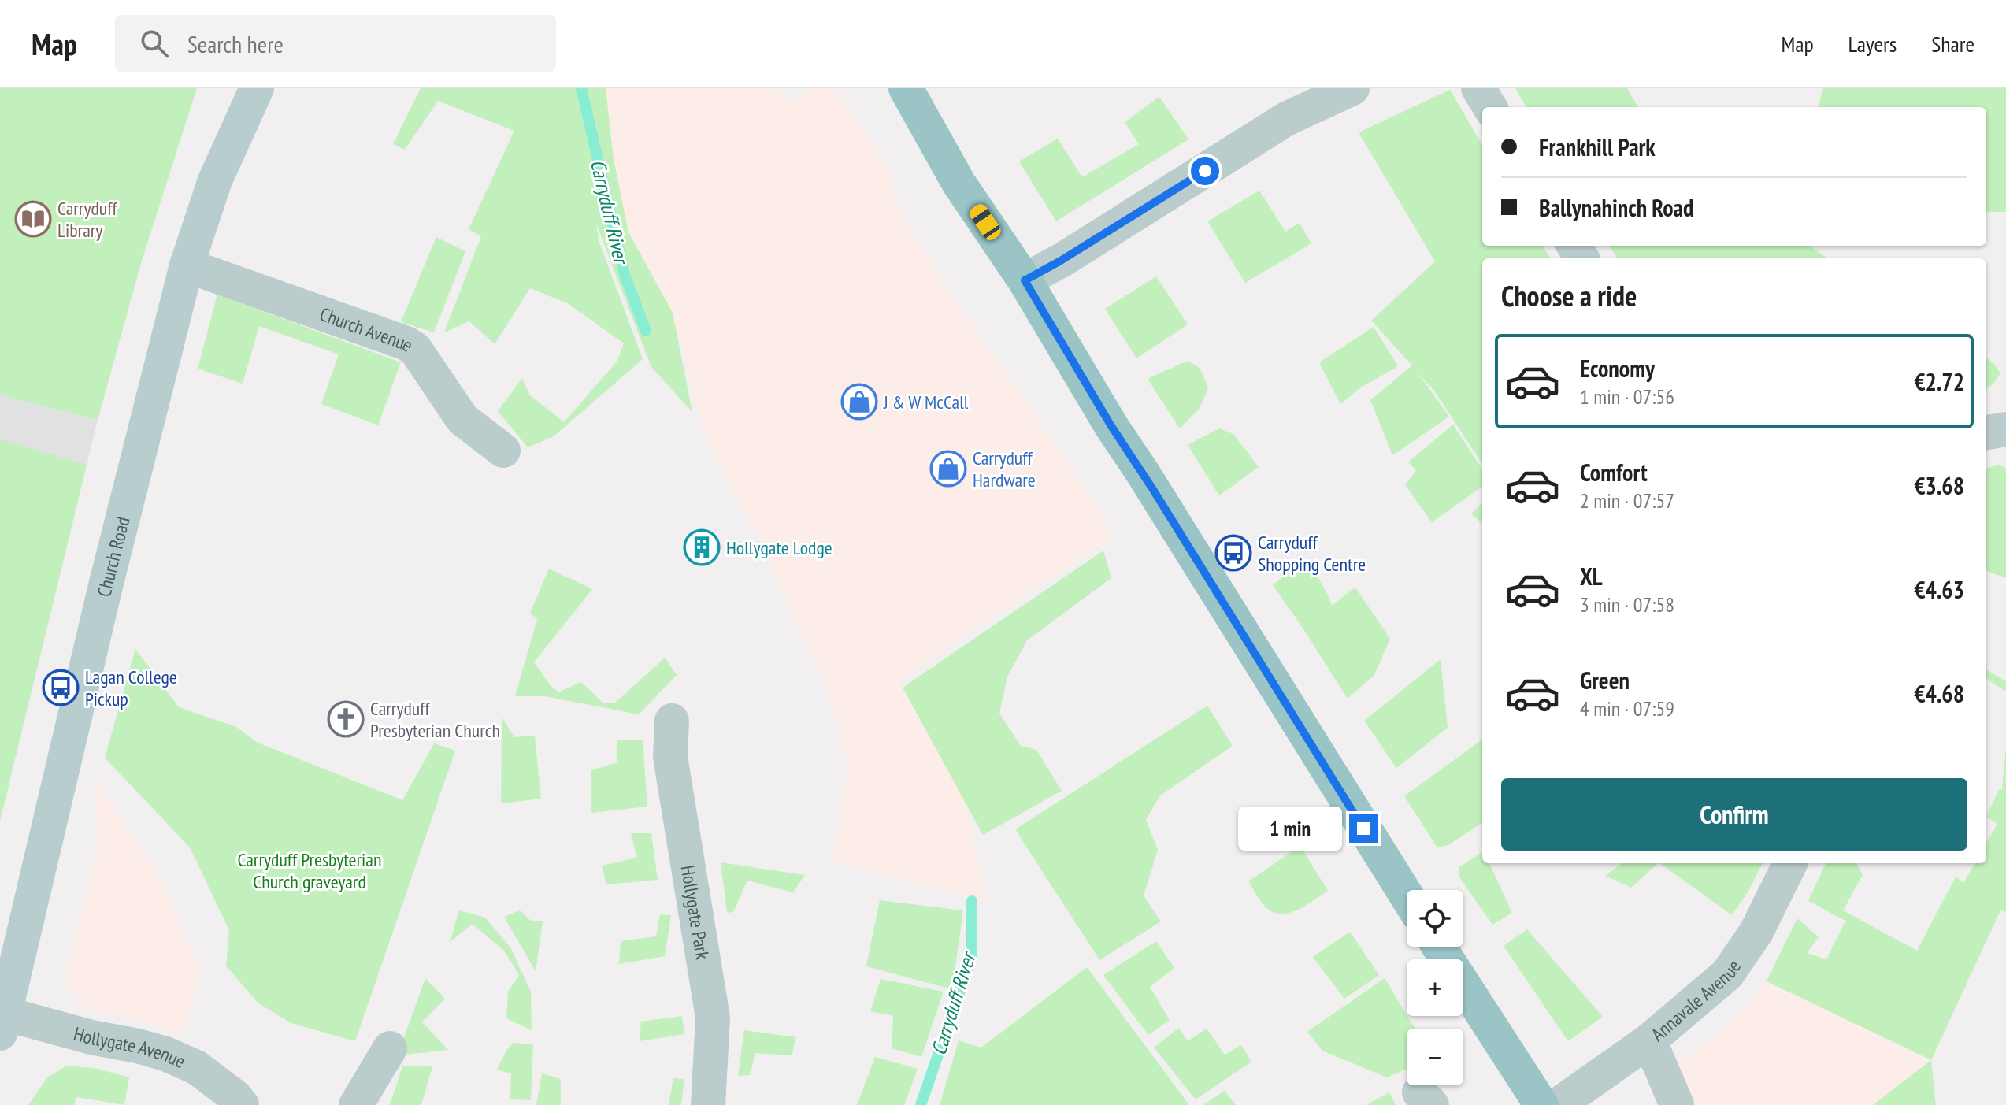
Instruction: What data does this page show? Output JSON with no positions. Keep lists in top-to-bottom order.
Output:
{
  "streets": {
    "main road": ["Church Road"],
    "street": [
      "Church Avenue",
      "Hollygate Park",
      "Annavale Avenue",
      "Hollygate Avenue"
    ]
  },
  "crossings": [
    ["Church Avenue", "Church Road"],
    ["Church Road", "Hollygate Avenue"]
  ],
  "water": ["Carryduff River"],
  "parks": ["Carryduff Presbyterian Church graveyard"],
  "places": {
    "library": ["Carryduff Library"],
    "shop": ["J & W McCall", "Carryduff Hardware"],
    "building": ["Hollygate Lodge"],
    "bus stop": ["Carryduff Shopping Centre", "Lagan College Pickup"],
    "church": ["Carryduff Presbyterian Church"]
  },
  "page": {
    "header": "Map",
    "search": "Search here",
    "nav": ["Map", "Layers", "Share"],
    "banner": ["Frankhill Park", "Ballynahinch Road"],
    "heading": "Choose a ride",
    "list": [
      {
        "name": "Economy",
        "note": "1 min · 07:56",
        "value": "€2.72"
      },
      {
        "name": "Comfort",
        "note": "2 min · 07:57",
        "value": "€3.68"
      },
      {
        "name": "XL",
        "note": "3 min · 07:58",
        "value": "€4.63"
      },
      {
        "name": "Green",
        "note": "4 min · 07:59",
        "value": "€4.68"
      }
    ],
    "buttons": "Confirm",
    "bubble": "1 min",
    "map_buttons": ["+", "−"]
  }
}
